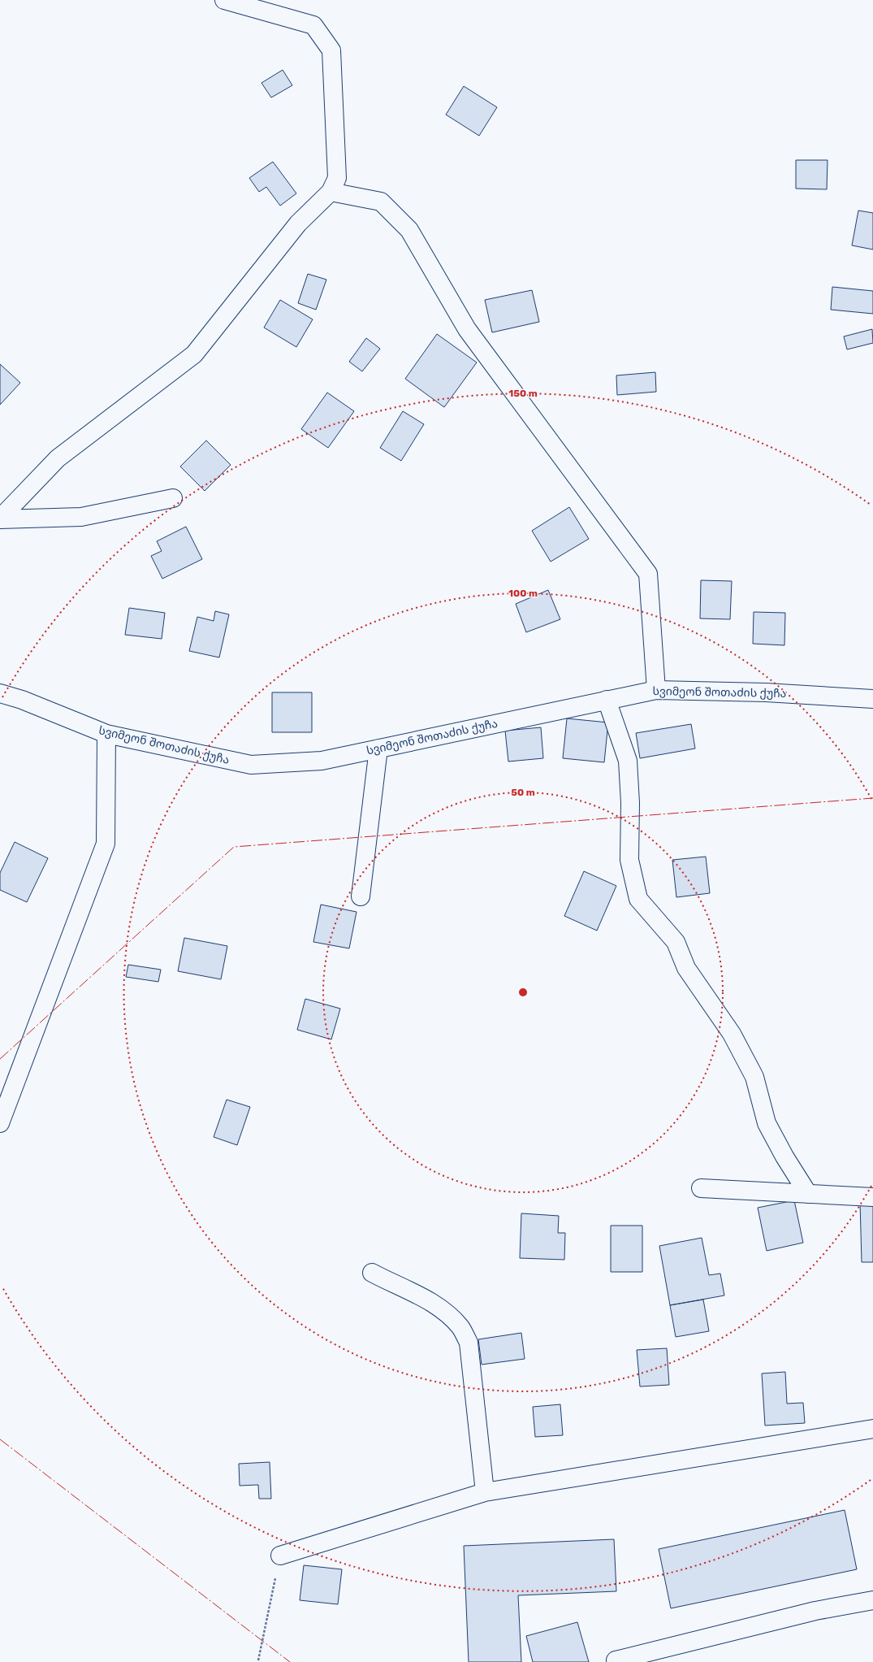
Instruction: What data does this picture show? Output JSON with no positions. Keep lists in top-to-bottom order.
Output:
{
  "streets": {
    "street": ["სვიმეონ შოთაძის ქუჩა"]
  },
  "rings": ["150 m", "100 m", "50 m"]
}
